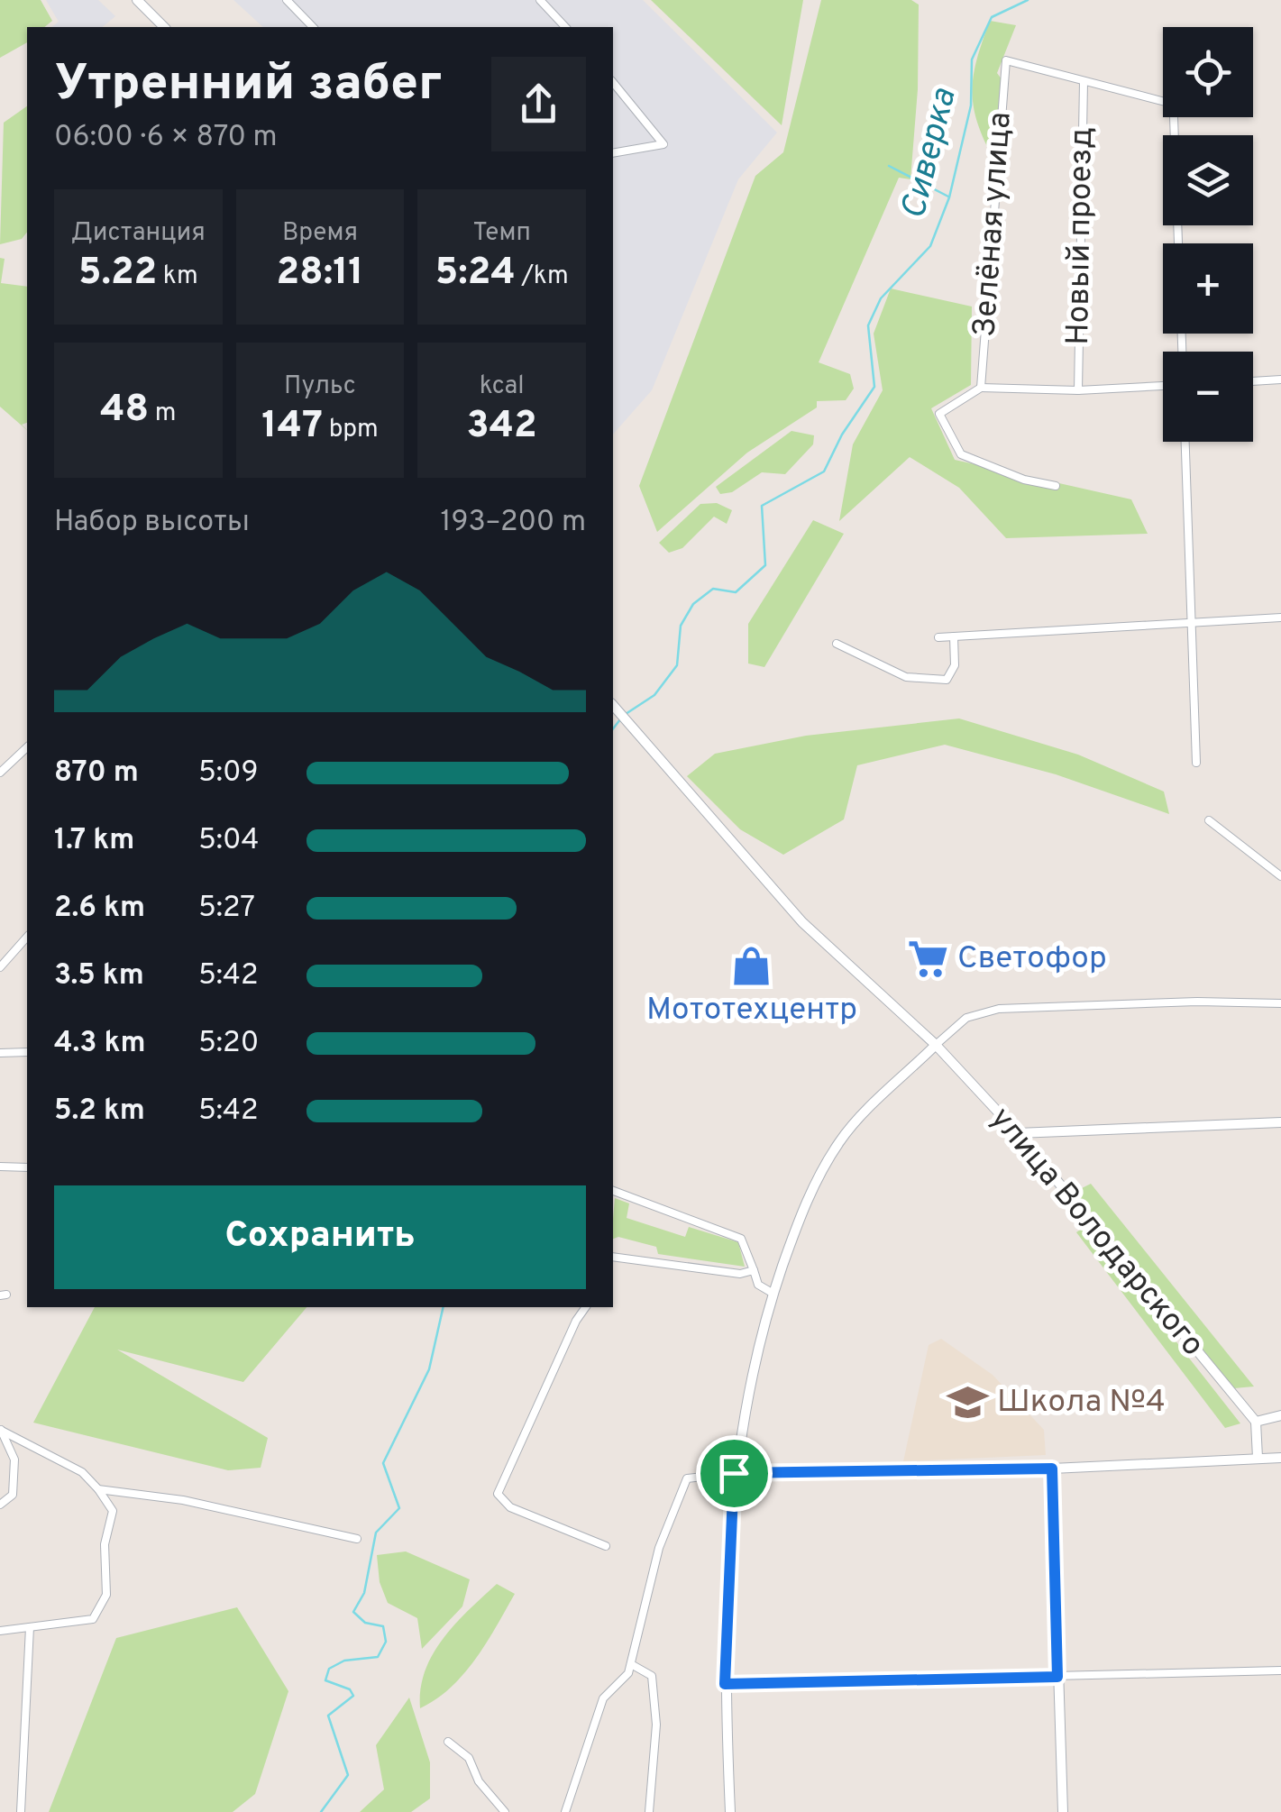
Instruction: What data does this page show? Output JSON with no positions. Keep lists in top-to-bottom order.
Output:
{
  "streets": {
    "main road": ["улица Володарского"],
    "street": ["Зелёная улица", "Новый проезд"]
  },
  "crossings": [
    ["Зелёная улица", "Новый проезд"]
  ],
  "water": ["Сиверка"],
  "places": {
    "supermarket": ["Светофор"],
    "shop": ["Мототехцентр"],
    "school or university": ["Школа №4"]
  },
  "page": {
    "map_buttons": ["+", "−"],
    "heading": ["Утренний забег", "06:00 · 6 × 870 m"],
    "stats": [
      ["Дистанция", "5.22 km"],
      ["Время", "28:11"],
      ["Темп", "5:24 /km"],
      ["48 m"],
      ["Пульс", "147 bpm"],
      ["kcal", "342"]
    ],
    "chart": ["Набор высоты", "193–200 m"],
    "list": [
      {
        "name": "870 m",
        "note": "5:09"
      },
      {
        "name": "1.7 km",
        "note": "5:04"
      },
      {
        "name": "2.6 km",
        "note": "5:27"
      },
      {
        "name": "3.5 km",
        "note": "5:42"
      },
      {
        "name": "4.3 km",
        "note": "5:20"
      },
      {
        "name": "5.2 km",
        "note": "5:42"
      }
    ],
    "buttons": "Сохранить"
  }
}
